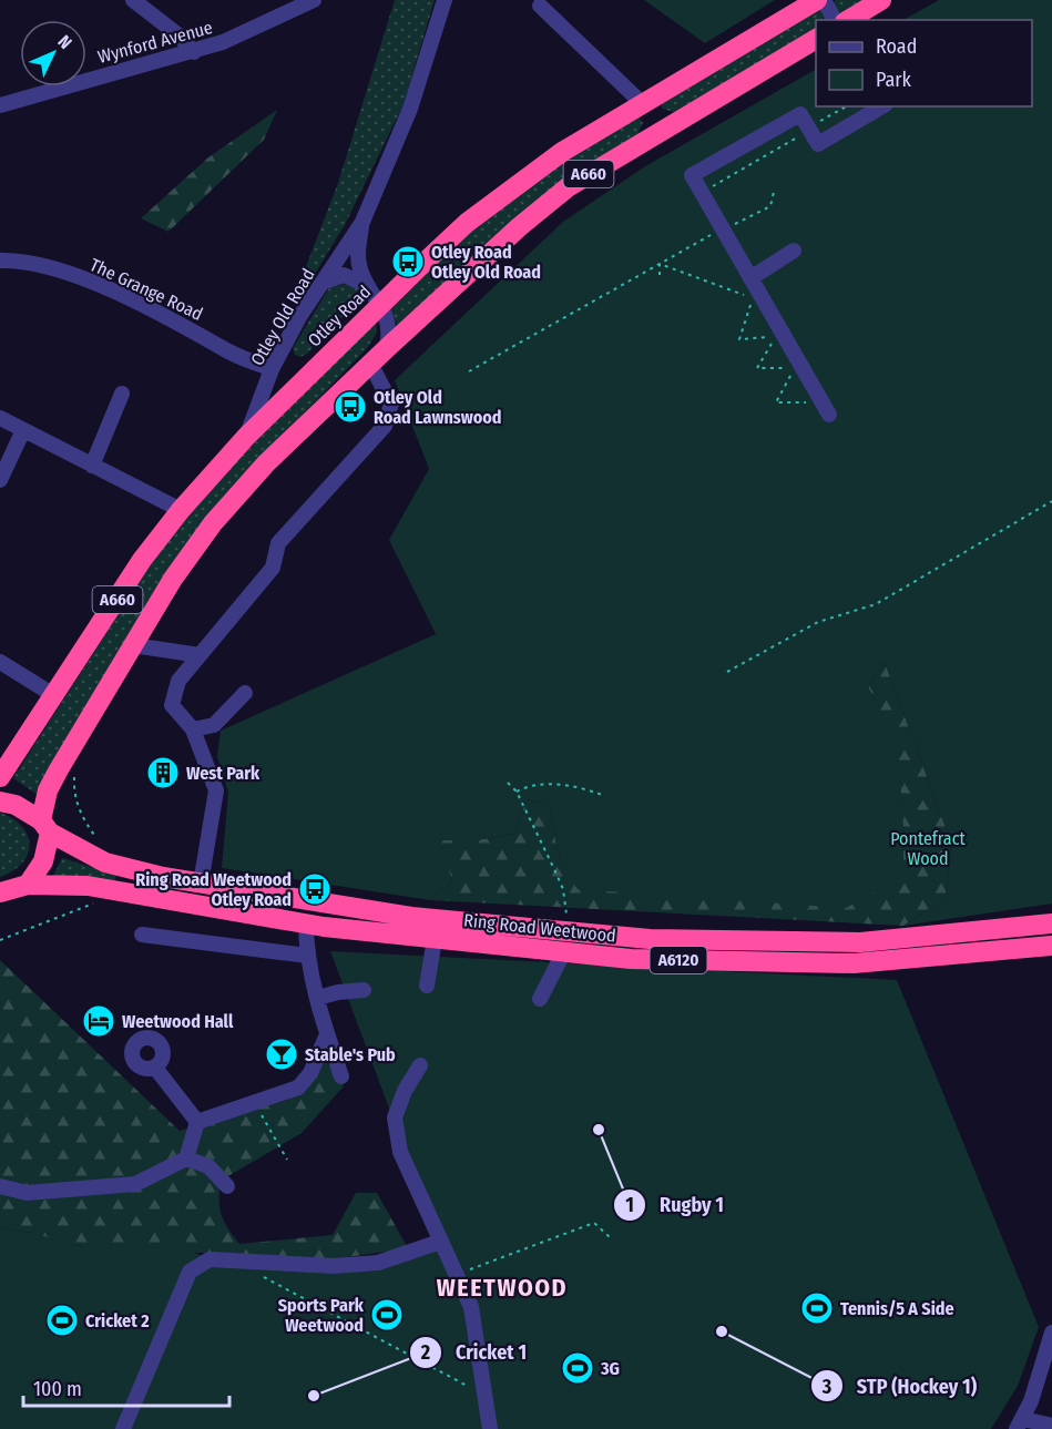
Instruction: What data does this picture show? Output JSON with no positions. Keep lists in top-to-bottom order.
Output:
{
  "streets": {
    "highway": [
      "A660",
      "Otley Road",
      "Ring Road Weetwood",
      "A6120"
    ],
    "street": ["Wynford Avenue", "The Grange Road", "Otley Old Road"]
  },
  "crossings": [
    ["A660", "Ring Road Weetwood"],
    ["A660", "A6120"],
    ["The Grange Road", "Otley Old Road"],
    ["Otley Road", "Otley Old Road"],
    ["Ring Road Weetwood", "A6120"]
  ],
  "districts": ["WEETWOOD"],
  "parks": ["Pontefract Wood"],
  "places": {
    "bus stop": ["Otley Road Otley Old Road", "Otley Old Road Lawnswood", "Ring Road Weetwood Otley Road"],
    "building": ["West Park"],
    "hotel": ["Weetwood Hall"],
    "bar": ["Stable's Pub"],
    "other": ["Rugby 1", "STP (Hockey 1)", "Cricket 1"],
    "sports": [
      "Tennis/5 A Side",
      "Sports Park Weetwood",
      "Cricket 2",
      "3G"
    ]
  },
  "legend": ["Road", "Park"],
  "scale_bar": "100 m",
  "north": "top right"
}
